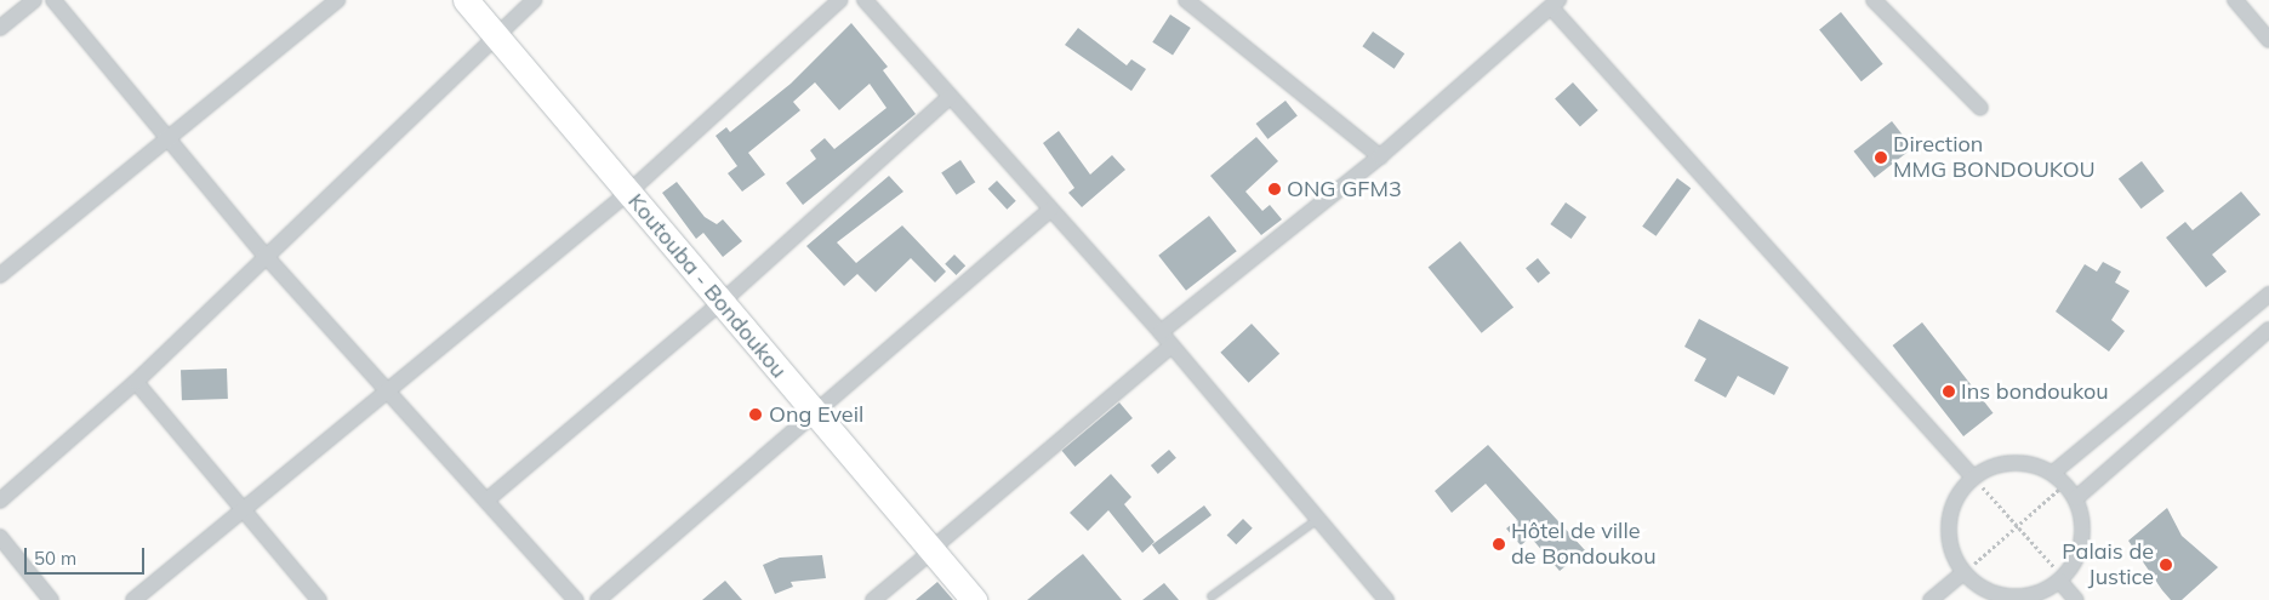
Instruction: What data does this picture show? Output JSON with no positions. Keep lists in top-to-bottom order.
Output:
{
  "streets": {
    "main road": ["Koutouba - Bondoukou"]
  },
  "places": [
    "Direction MMG BONDOUKOU",
    "ONG GFM3",
    "Ins bondoukou",
    "Ong Eveil",
    "Hôtel de ville de Bondoukou",
    "Palais de Justice"
  ],
  "scale_bar": "50 m"
}
